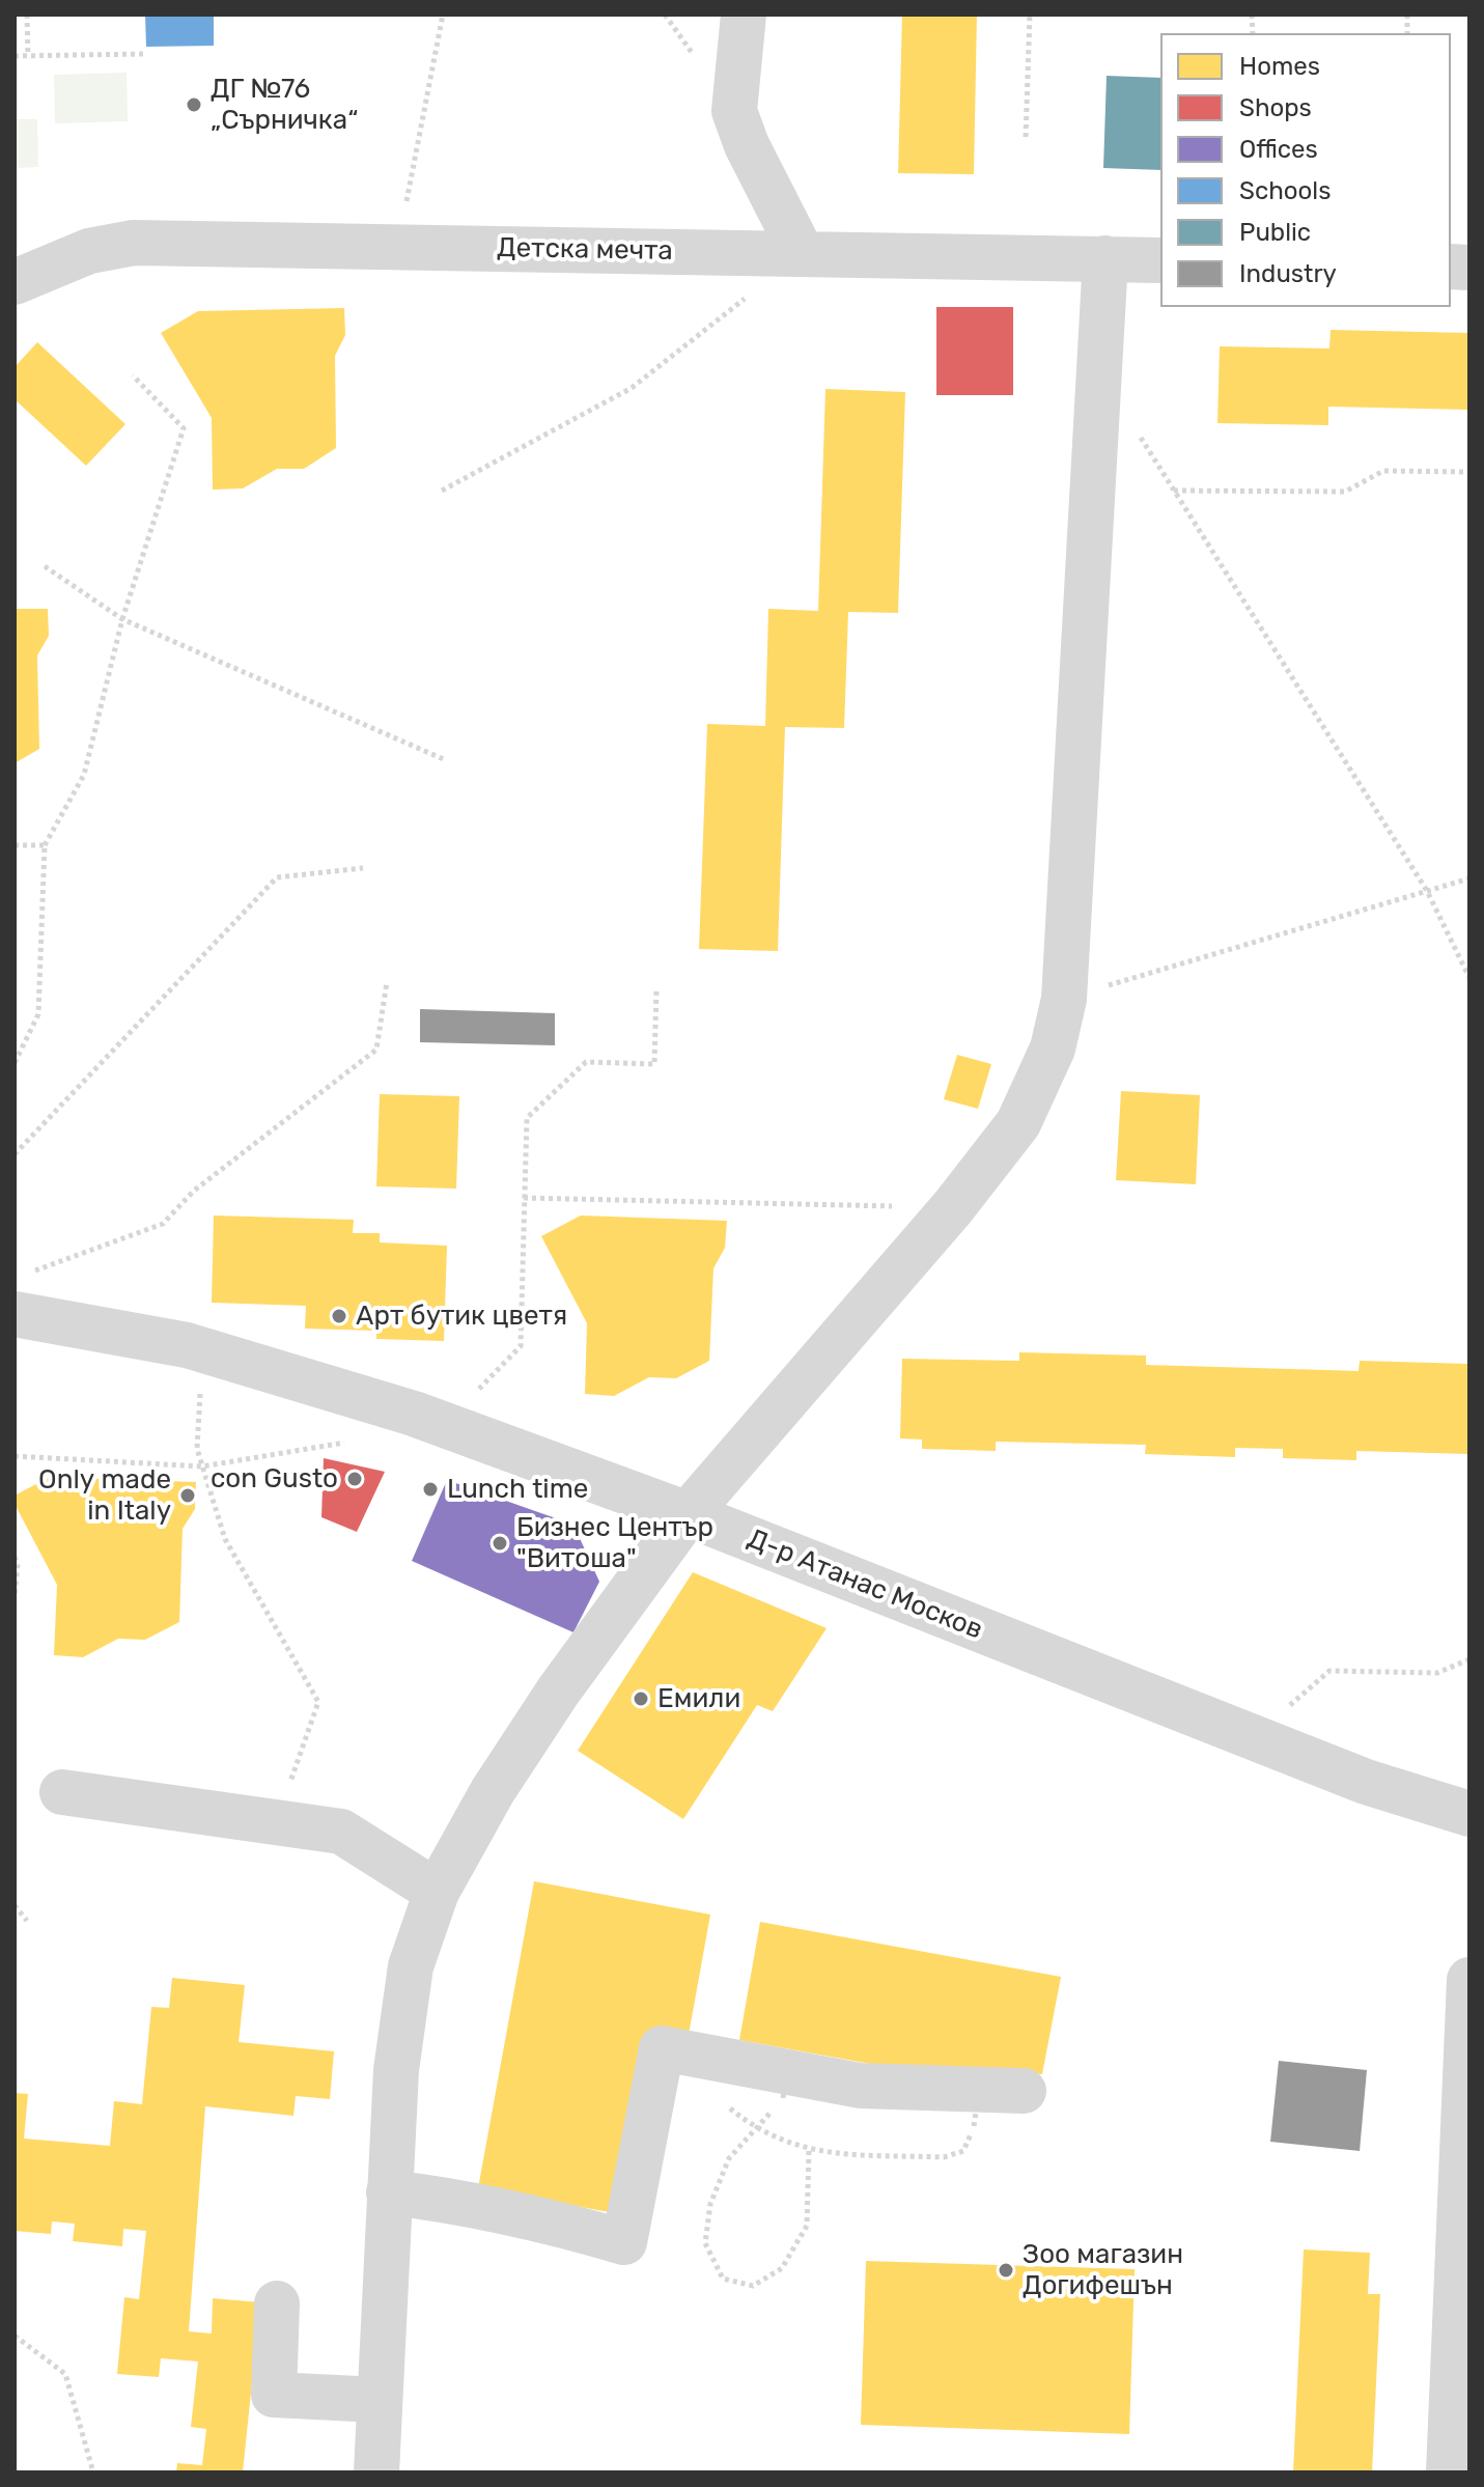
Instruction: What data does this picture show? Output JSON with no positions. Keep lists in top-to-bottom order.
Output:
{
  "streets": {
    "street": ["Детска мечта", "Д-р Атанас Москов"]
  },
  "places": [
    "ДГ №76 „Сърничка“",
    "Арт бутик цветя",
    "con Gusto",
    "Lunch time",
    "Only made in Italy",
    "Бизнес Център \"Витоша\"",
    "Емили",
    "Зоо магазин Догифешън"
  ],
  "legend": [
    "Homes",
    "Shops",
    "Offices",
    "Schools",
    "Public",
    "Industry"
  ]
}
